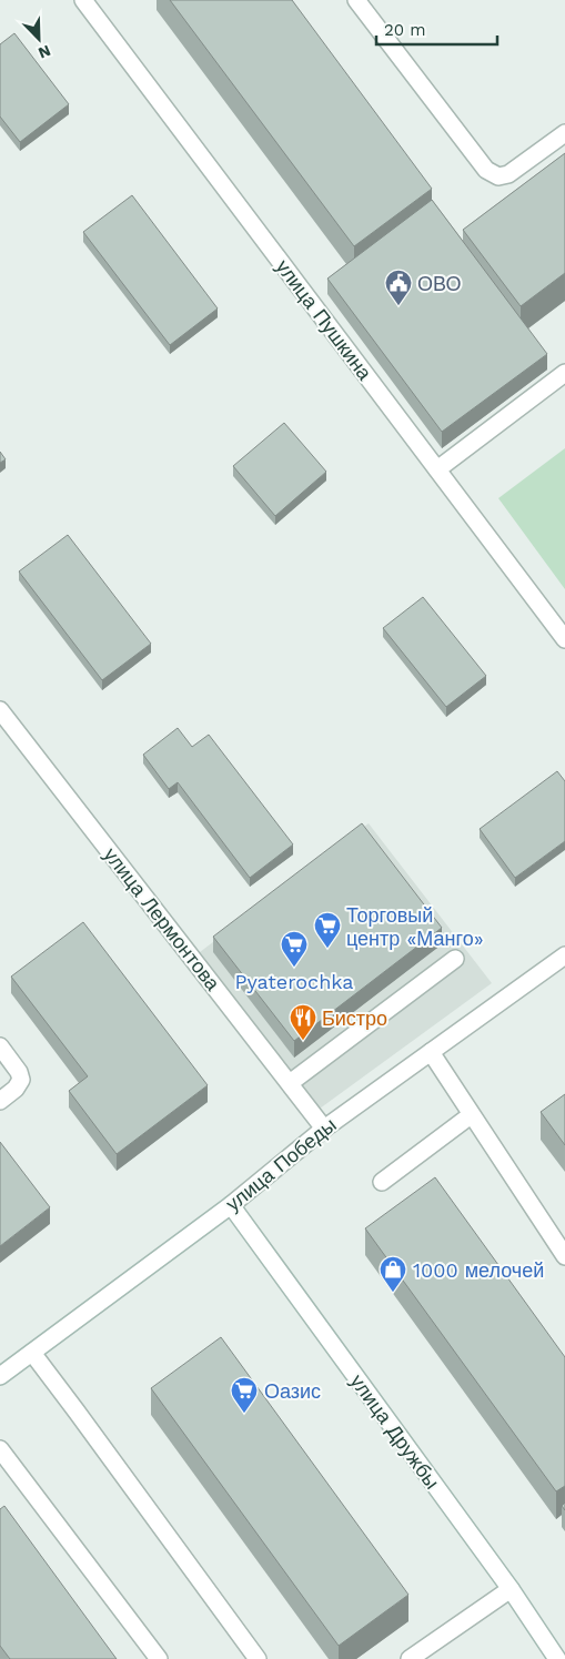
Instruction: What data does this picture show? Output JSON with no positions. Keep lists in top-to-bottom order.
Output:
{
  "streets": {
    "street": [
      "улица Пушкина",
      "улица Лермонтова",
      "улица Победы",
      "улица Дружбы"
    ]
  },
  "crossings": [
    ["улица Лермонтова", "улица Победы"],
    ["улица Победы", "улица Дружбы"]
  ],
  "places": {
    "public building": ["ОВО"],
    "supermarket": ["Торговый центр «Манго»", "Pyaterochka", "Оазис"],
    "restaurant": ["Бистро"],
    "shop": ["1000 мелочей"]
  },
  "scale_bar": "20 m",
  "north": "bottom right"
}
